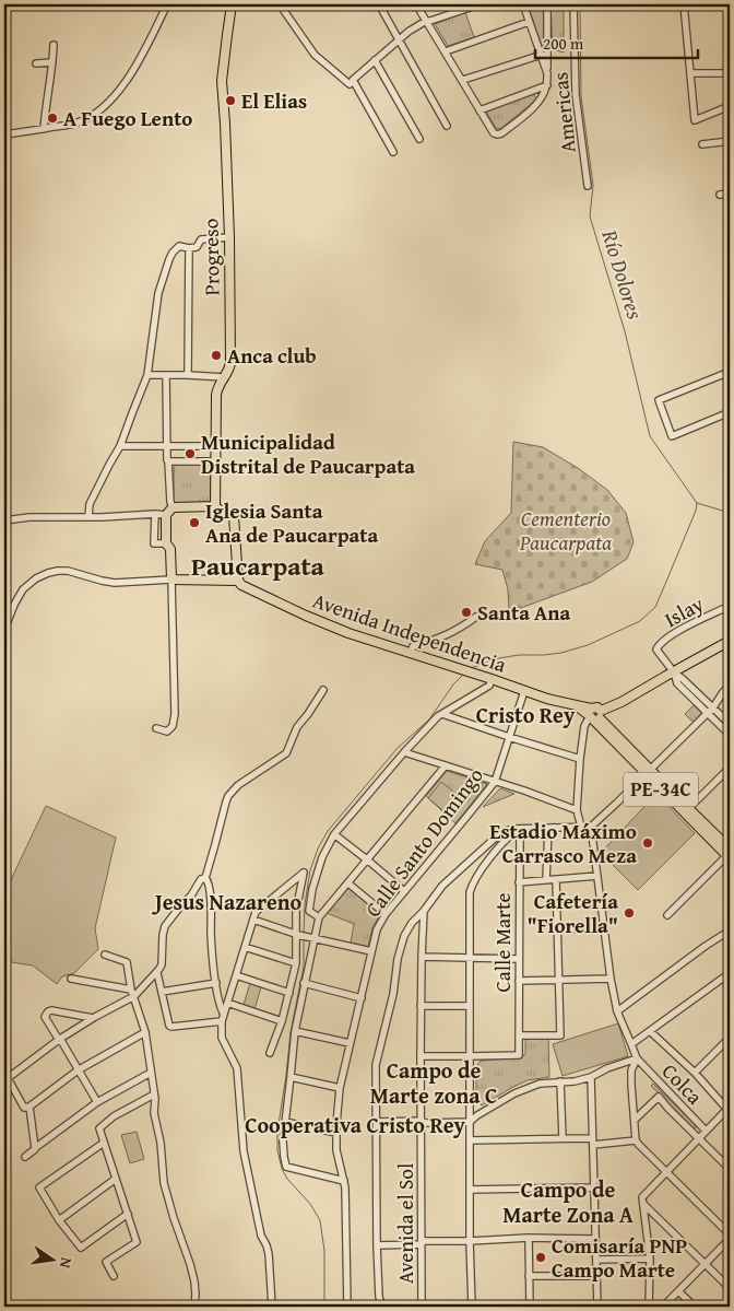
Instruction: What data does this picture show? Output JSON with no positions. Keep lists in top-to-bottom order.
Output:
{
  "streets": {
    "main road": ["Progreso", "Avenida Independencia", "PE-34C"],
    "street": [
      "Americas",
      "Islay",
      "Calle Santo Domingo",
      "Calle Marte",
      "Colca",
      "Avenida el Sol"
    ]
  },
  "crossings": [
    ["Avenida Independencia", "PE-34C"],
    ["Avenida Independencia", "Calle Santo Domingo"]
  ],
  "districts": [
    "Paucarpata",
    "Cristo Rey",
    "Jesus Nazareno",
    "Campo de Marte zona C",
    "Cooperativa Cristo Rey",
    "Campo de Marte Zona A"
  ],
  "water": ["Río Dolores"],
  "parks": ["Cementerio Paucarpata"],
  "places": [
    "El Elias",
    "A Fuego Lento",
    "Anca club",
    "Municipalidad Distrital de Paucarpata",
    "Iglesia Santa Ana de Paucarpata",
    "Santa Ana",
    "Estadio Máximo Carrasco Meza",
    "Cafetería \"Fiorella\"",
    "Comisaría PNP Campo Marte"
  ],
  "scale_bar": "200 m",
  "north": "right"
}
